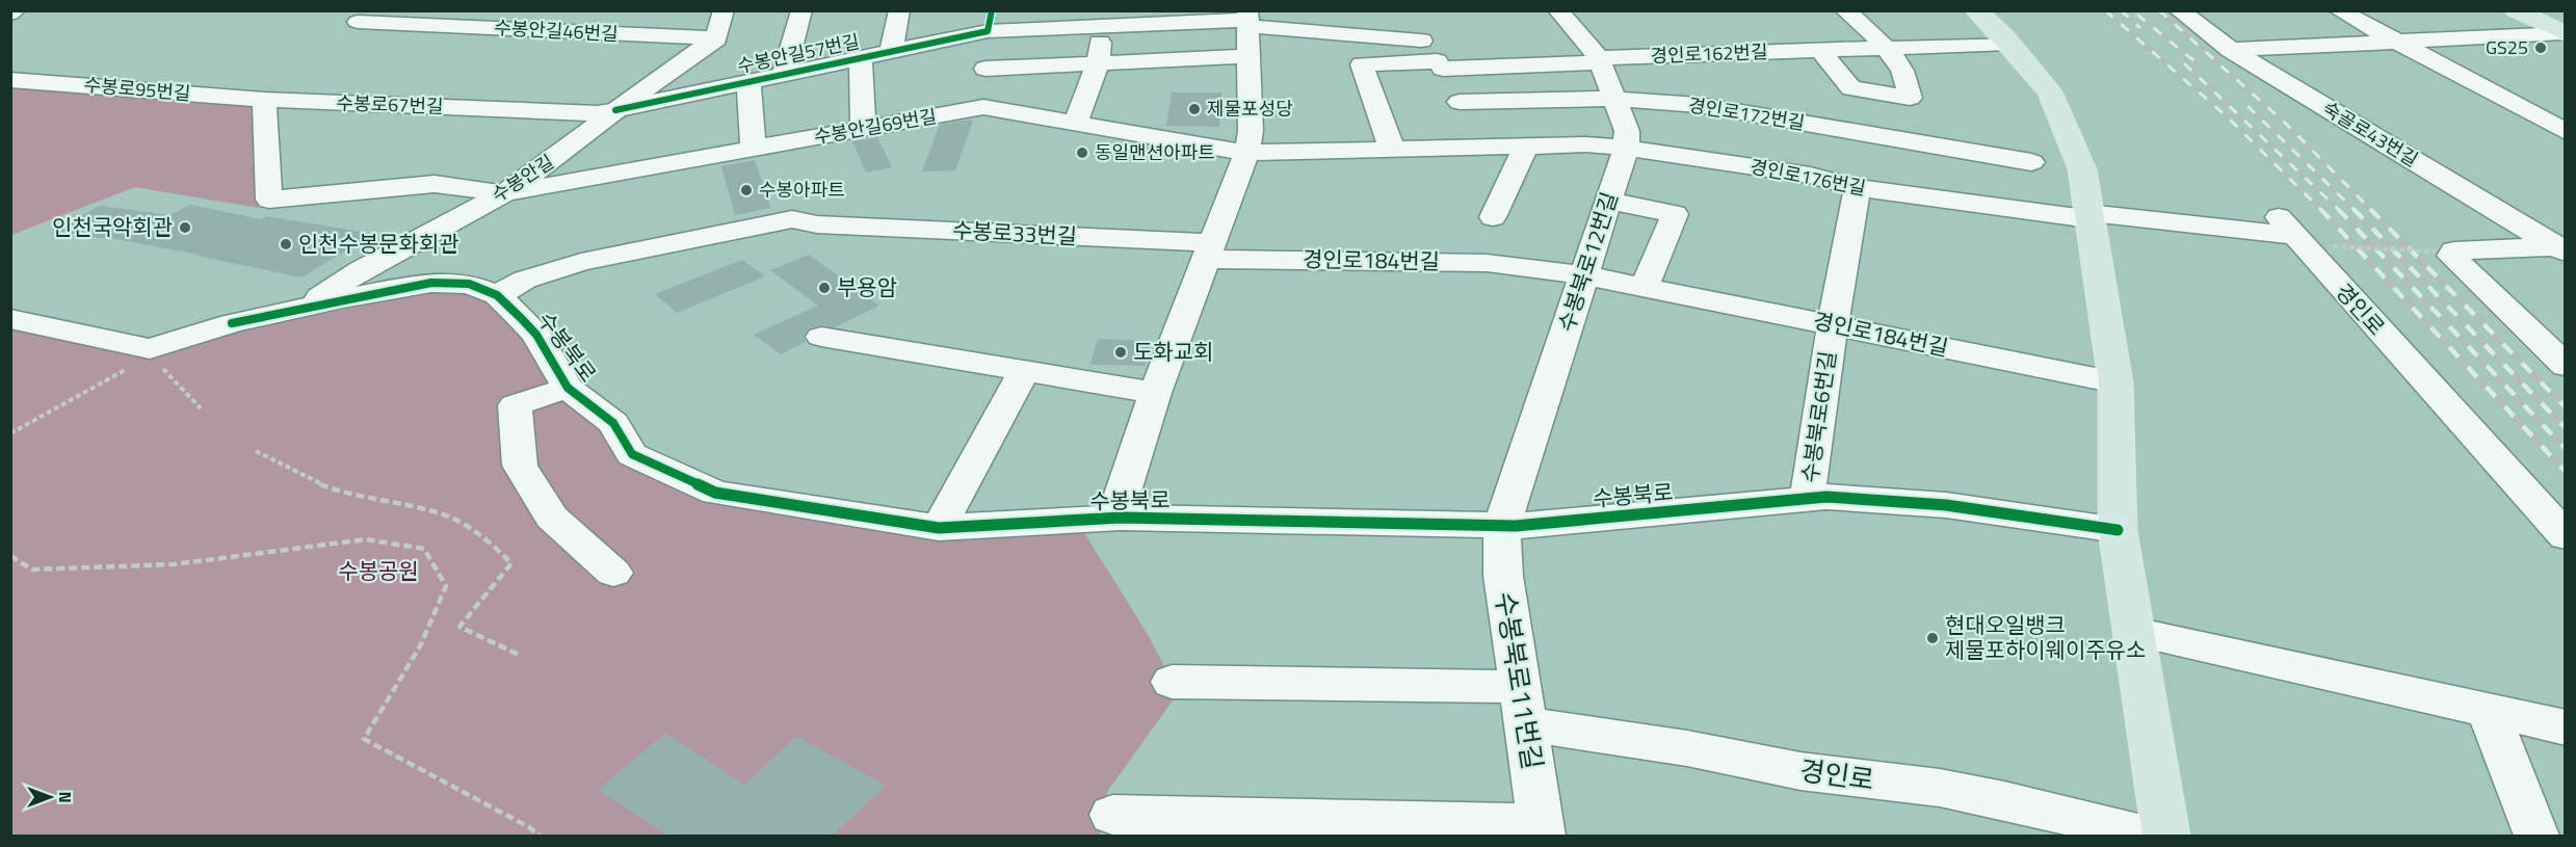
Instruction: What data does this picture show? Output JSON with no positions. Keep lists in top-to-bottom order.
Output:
{
  "streets": {
    "street": [
      "수봉안길46번길",
      "수봉안길57번길",
      "경인로162번길",
      "수봉로95번길",
      "수봉로67번길",
      "경인로172번길",
      "수봉안길69번길",
      "숙골로43번길",
      "경인로176번길",
      "수봉안길",
      "수봉로33번길",
      "경인로184번길",
      "수봉북로12번길",
      "경인로",
      "수봉북로",
      "수봉북로6번길",
      "수봉북로11번길"
    ]
  },
  "crossings": [
    ["수봉안길46번길", "수봉안길"],
    ["수봉안길57번길", "경인로162번길"],
    ["수봉안길57번길", "수봉로67번길"],
    ["수봉안길57번길", "수봉안길"],
    ["경인로162번길", "수봉북로12번길"],
    ["수봉로95번길", "수봉로67번길"],
    ["수봉로67번길", "수봉안길"],
    ["경인로172번길", "수봉북로12번길"],
    ["수봉안길69번길", "경인로176번길"],
    ["수봉안길69번길", "수봉안길"],
    ["경인로176번길", "수봉북로12번길"],
    ["경인로176번길", "경인로"],
    ["경인로176번길", "수봉북로6번길"],
    ["수봉안길", "수봉북로"],
    ["수봉로33번길", "경인로184번길"],
    ["수봉로33번길", "수봉북로"],
    ["경인로184번길", "수봉북로12번길"],
    ["경인로184번길", "수봉북로6번길"],
    ["수봉북로12번길", "수봉북로"],
    ["수봉북로12번길", "수봉북로11번길"],
    ["경인로", "수봉북로11번길"],
    ["수봉북로", "수봉북로6번길"],
    ["수봉북로", "수봉북로11번길"]
  ],
  "parks": ["수봉공원"],
  "places": [
    "GS25",
    "제물포성당",
    "동일맨션아파트",
    "수봉아파트",
    "인천국악회관",
    "인천수봉문화회관",
    "부용암",
    "도화교회",
    "현대오일뱅크 제물포하이웨이주유소"
  ],
  "north": "right"
}
